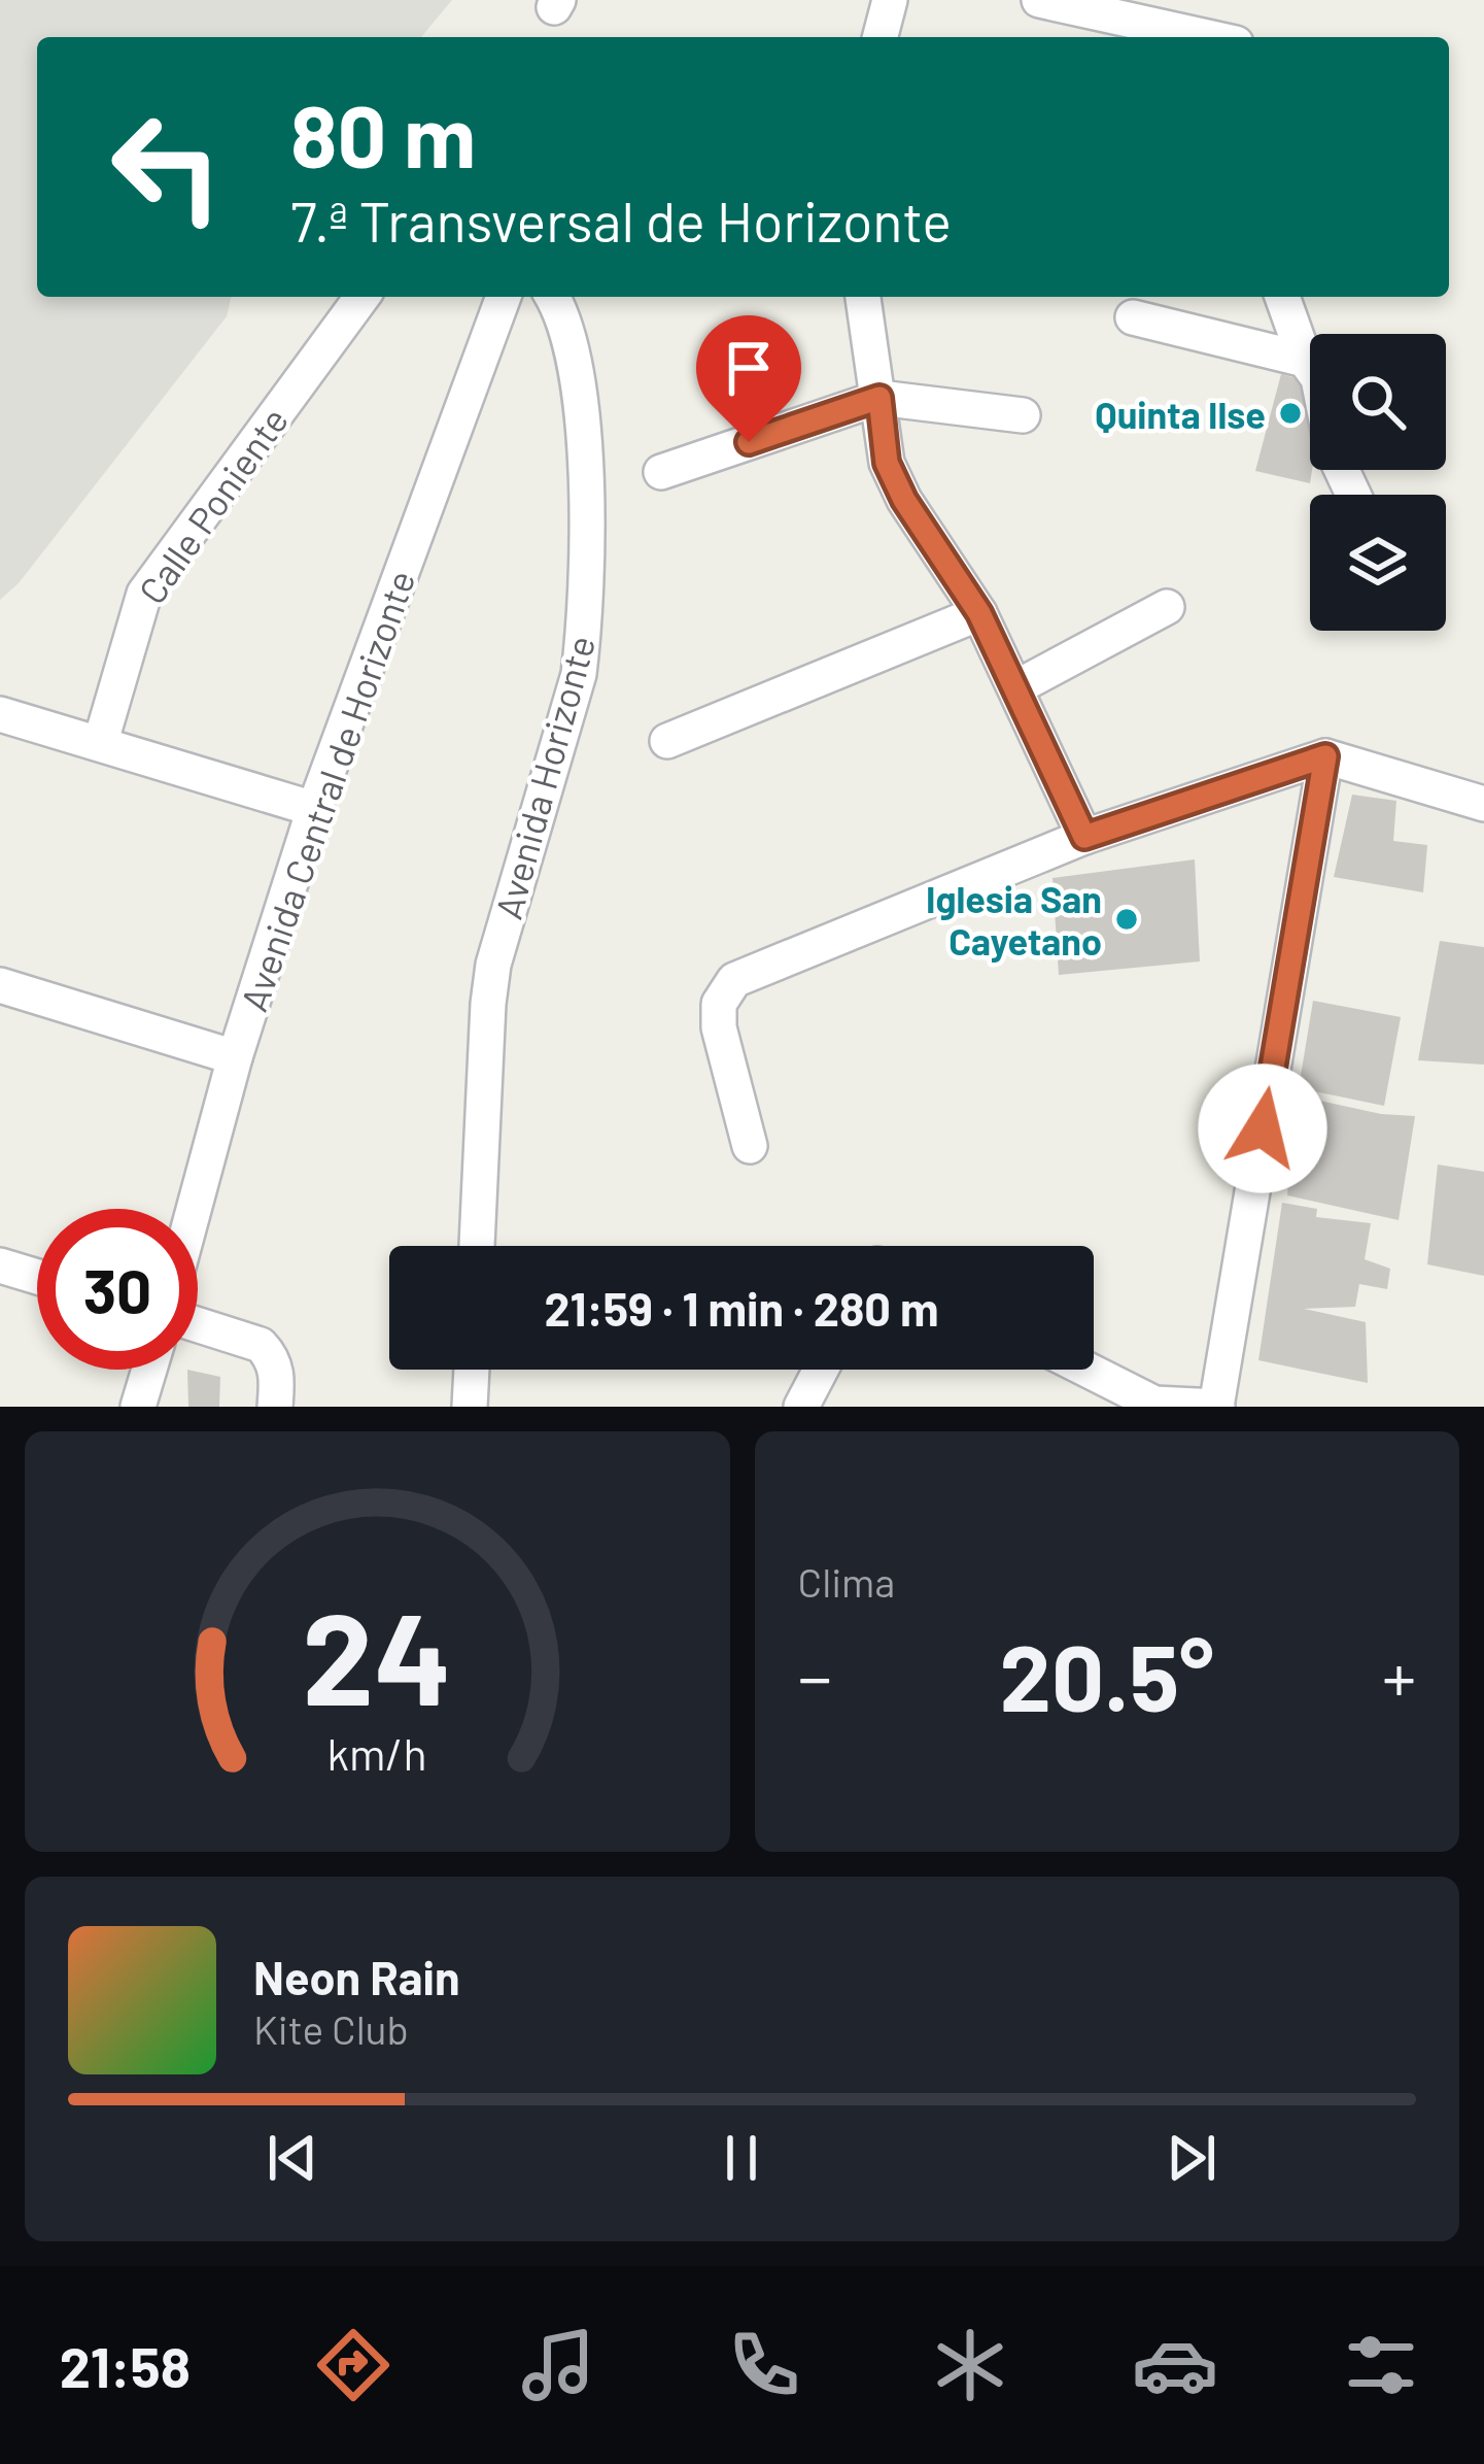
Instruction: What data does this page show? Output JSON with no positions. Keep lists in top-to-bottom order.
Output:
{
  "streets": {
    "street": ["Calle Poniente", "Avenida Horizonte", "Avenida Central de Horizonte"]
  },
  "places": ["Quinta Ilse", "Iglesia San Cayetano"],
  "page": {
    "turn": ["80 m", "7.ª Transversal de Horizonte"],
    "limit": "30",
    "trip": "21:59 · 1 min · 280 m",
    "tile": "Clima",
    "heat": ["−", "20.5°", "+"],
    "song": ["Neon Rain", "Kite Club"],
    "tabs": "21:58",
    "gauge": ["24", "km/h"]
  }
}
